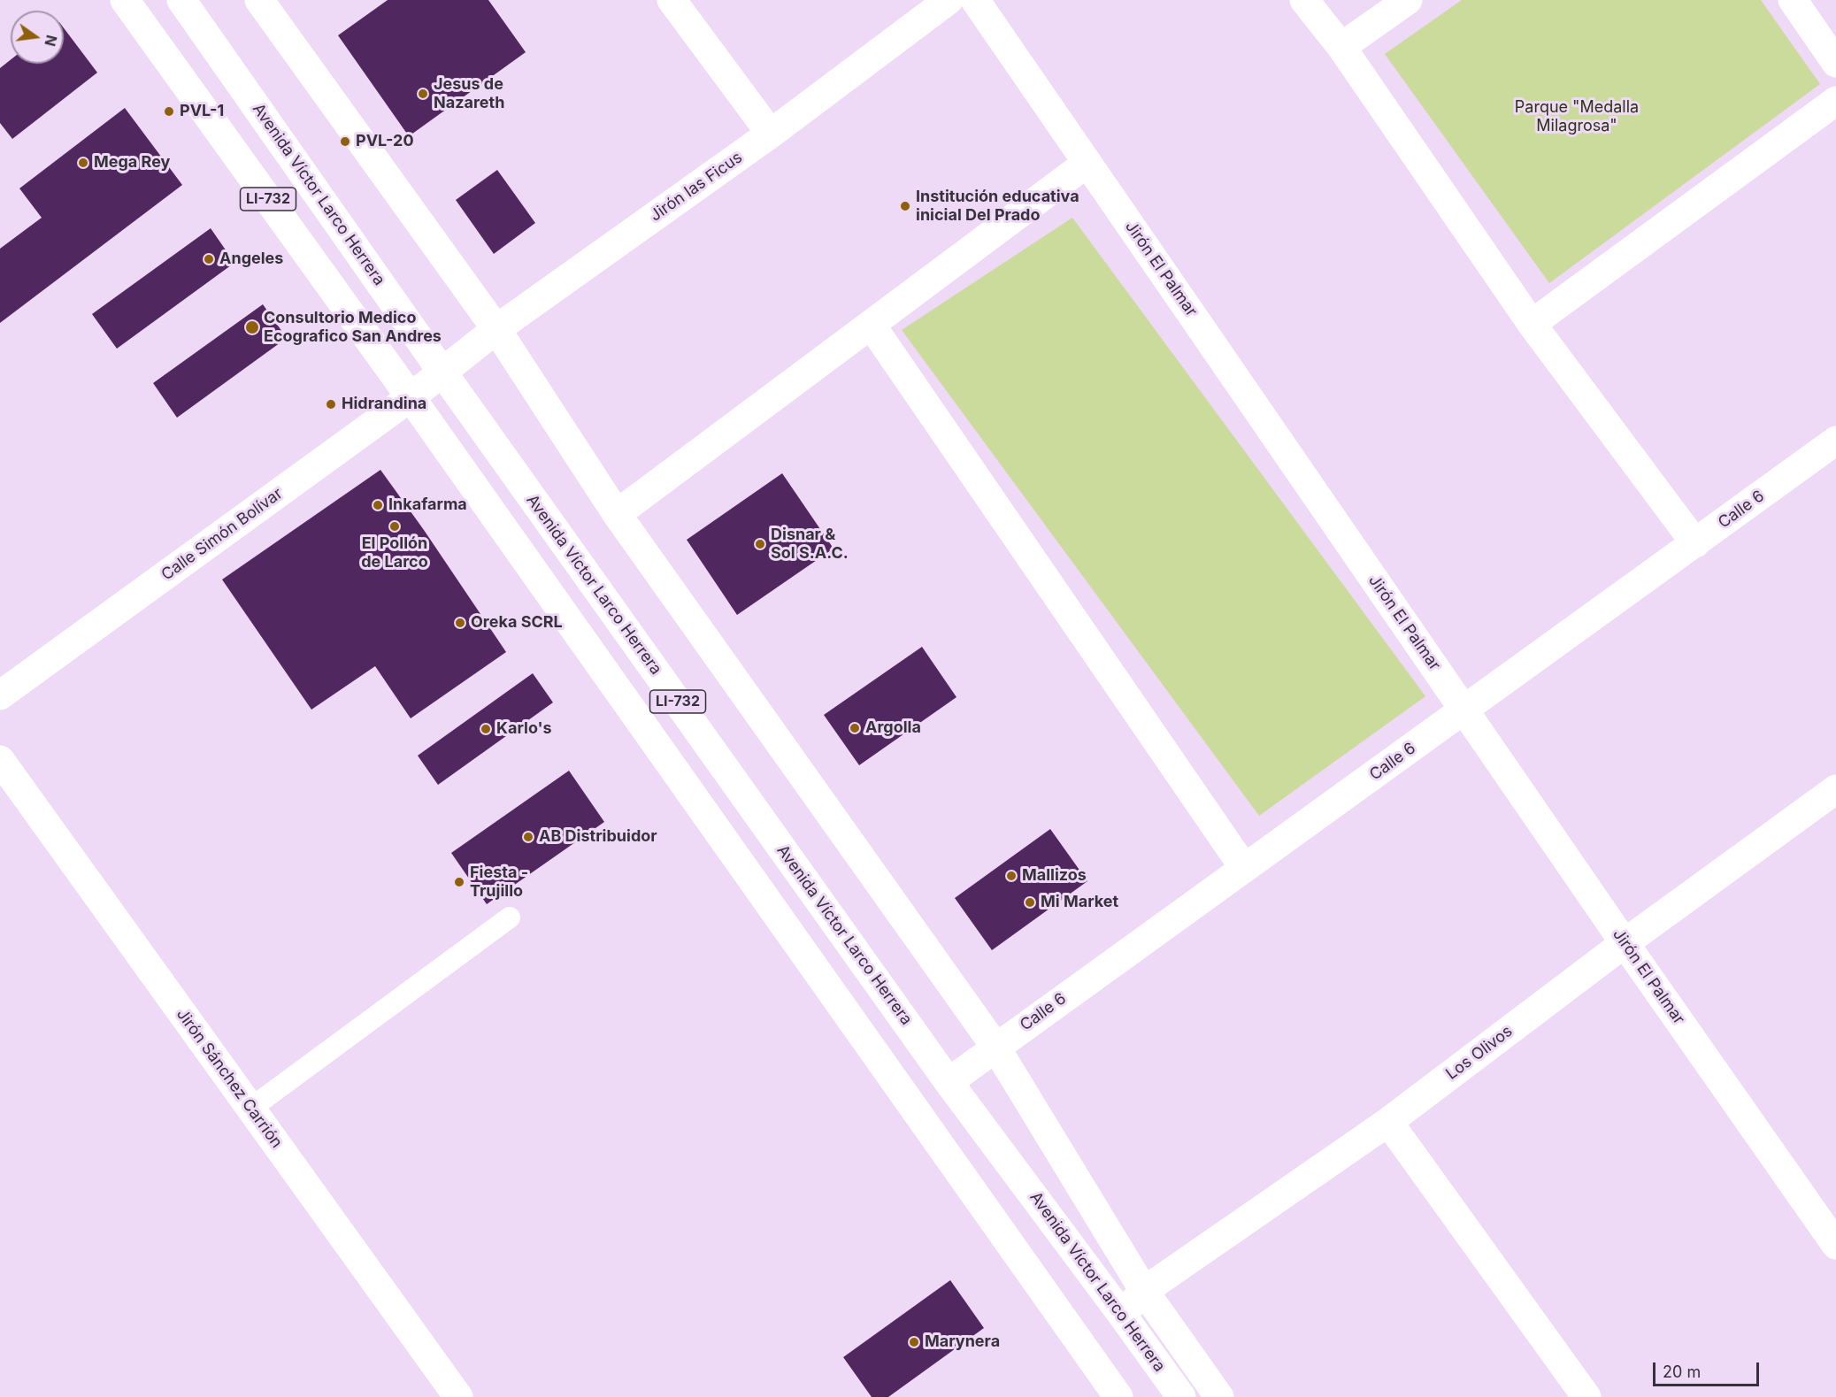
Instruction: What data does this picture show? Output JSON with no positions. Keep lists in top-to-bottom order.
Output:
{
  "streets": {
    "street": [
      "Jirón las Ficus",
      "Avenida Víctor Larco Herrera",
      "LI-732",
      "Jirón El Palmar",
      "Calle 6",
      "Calle Simón Bolívar",
      "Los Olivos",
      "Jirón Sánchez Carrión"
    ]
  },
  "crossings": [
    ["Jirón las Ficus", "Avenida Víctor Larco Herrera"],
    ["Jirón las Ficus", "Calle Simón Bolívar"],
    ["Avenida Víctor Larco Herrera", "Calle 6"],
    ["Avenida Víctor Larco Herrera", "Calle Simón Bolívar"],
    ["Avenida Víctor Larco Herrera", "Los Olivos"],
    ["LI-732", "Calle Simón Bolívar"],
    ["Jirón El Palmar", "Calle 6"],
    ["Jirón El Palmar", "Los Olivos"]
  ],
  "parks": ["Parque \"Medalla Milagrosa\""],
  "places": [
    "Jesus de Nazareth",
    "PVL-1",
    "PVL-20",
    "Mega Rey",
    "Institución educativa inicial Del Prado",
    "Angeles",
    "Consultorio Medico Ecografico San Andres",
    "Hidrandina",
    "Inkafarma",
    "El Pollón de Larco",
    "Disnar & Sol S.A.C.",
    "Oreka SCRL",
    "Argolla",
    "Karlo's",
    "AB Distribuidor",
    "Mallizos",
    "Fiesta - Trujillo",
    "Mi Market",
    "Marynera"
  ],
  "scale_bar": "20 m",
  "north": "right"
}
